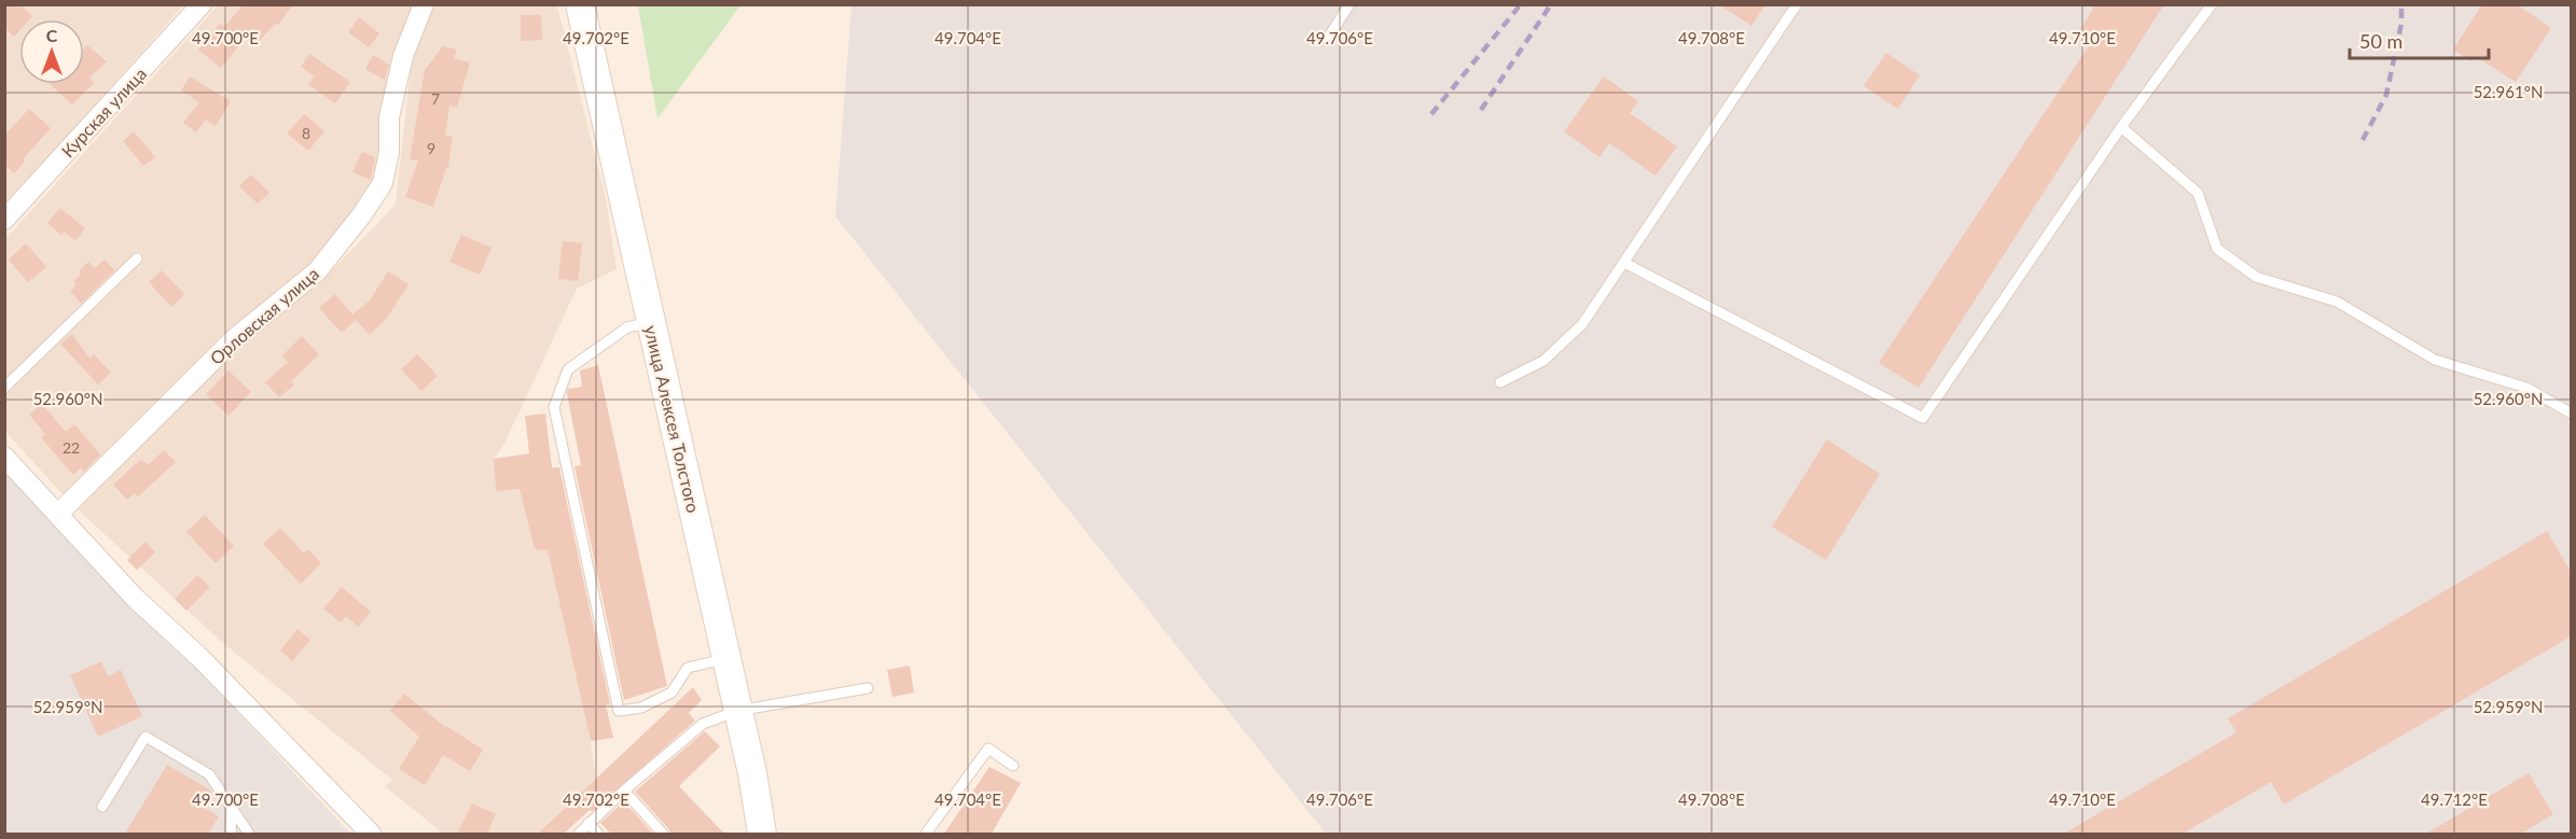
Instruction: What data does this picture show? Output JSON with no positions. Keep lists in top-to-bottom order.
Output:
{
  "streets": {
    "street": ["Курская улица", "Орловская улица", "улица Алексея Толстого"]
  },
  "house_numbers": [
    "7",
    "8",
    "9",
    "22"
  ],
  "scale_bar": "50 m",
  "north": "top",
  "coordinates": [
    "49.700°E",
    "49.702°E",
    "49.704°E",
    "49.706°E",
    "49.708°E",
    "49.710°E",
    "52.961°N",
    "52.960°N",
    "52.959°N",
    "49.712°E"
  ]
}
